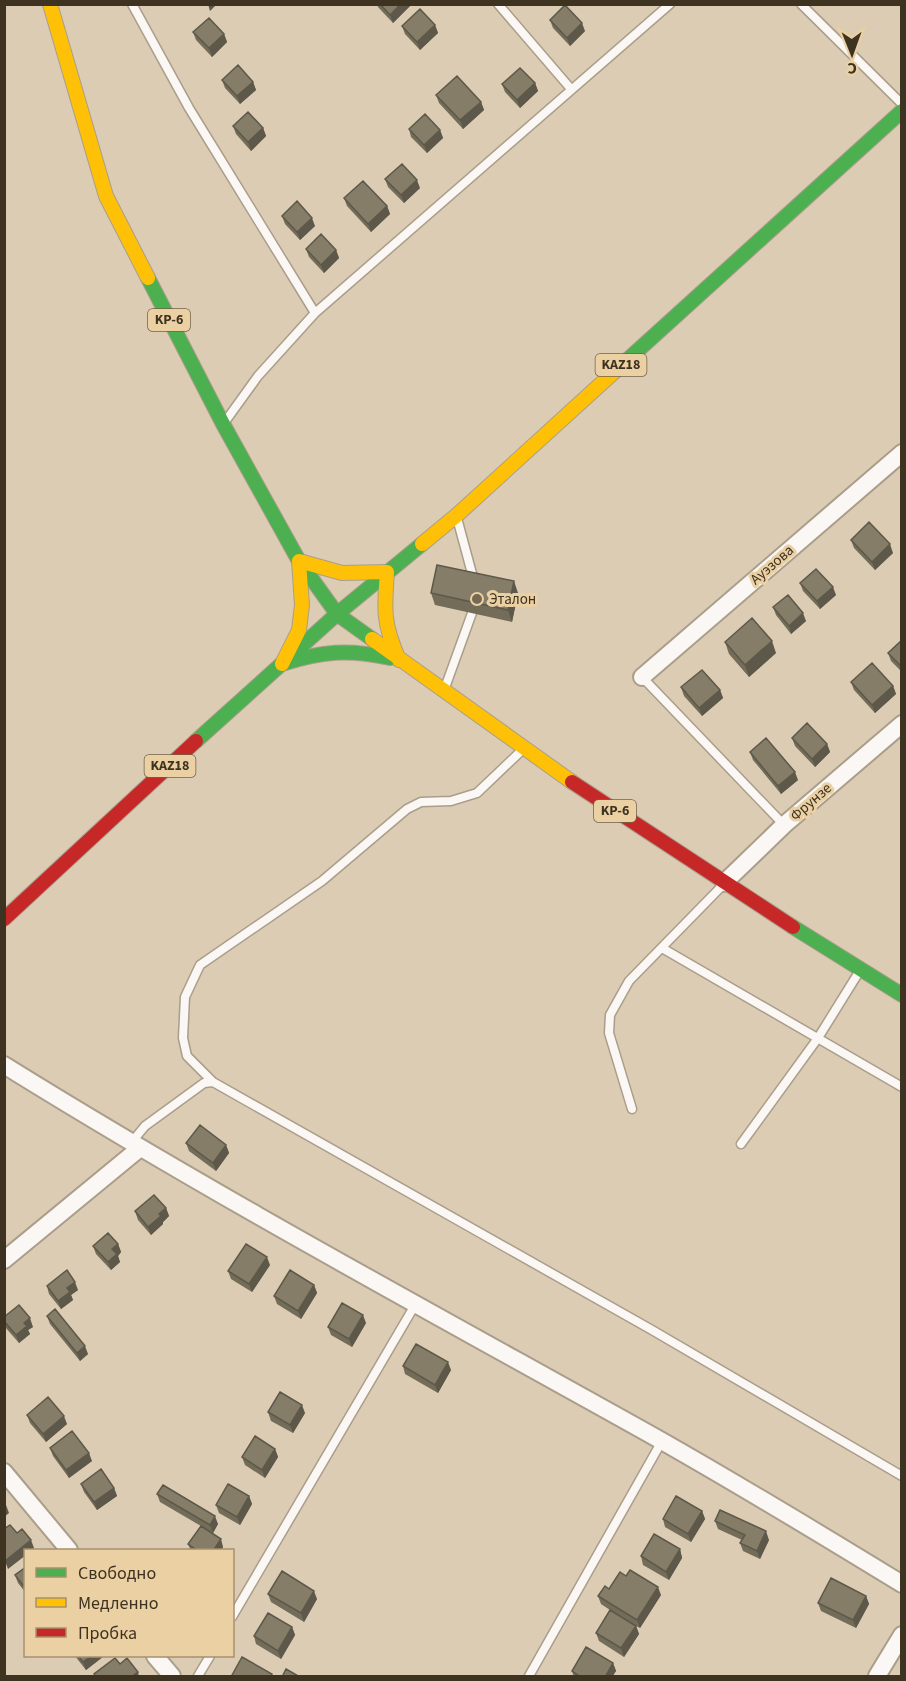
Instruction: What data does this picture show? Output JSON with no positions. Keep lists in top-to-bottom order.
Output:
{
  "streets": {
    "main road": ["KP-6", "KAZ18"],
    "street": ["Ауэзова", "Фрунзе"]
  },
  "crossings": [
    ["KP-6", "KAZ18"],
    ["KP-6", "Фрунзе"]
  ],
  "places": ["Эталон"],
  "legend": ["Свободно", "Медленно", "Пробка"],
  "north": "bottom"
}
